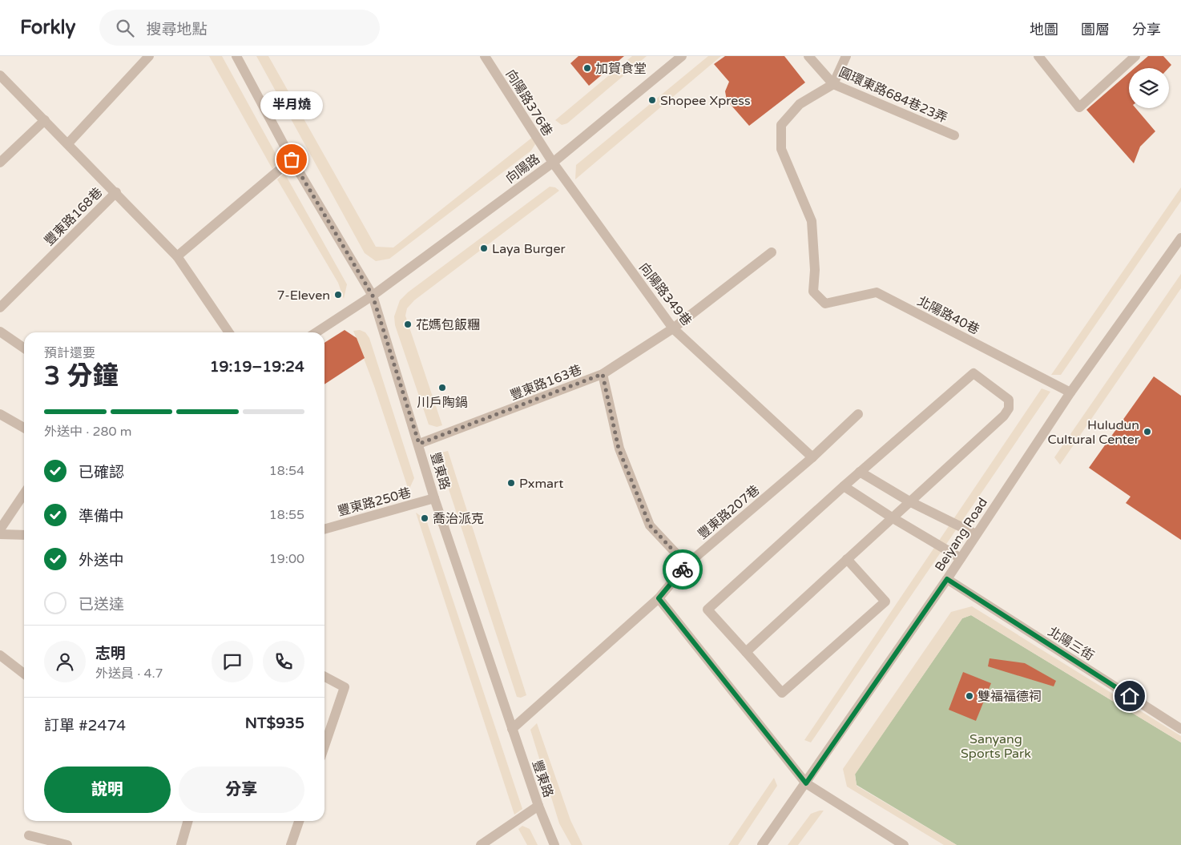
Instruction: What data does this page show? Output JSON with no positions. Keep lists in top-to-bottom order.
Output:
{
  "streets": {
    "street": [
      "圓環東路684巷23弄",
      "向陽路376巷",
      "向陽路",
      "豐東路168巷",
      "向陽路349巷",
      "北陽路40巷",
      "豐東路163巷",
      "豐東路",
      "豐東路250巷",
      "豐東路207巷",
      "Beiyang Road",
      "北陽三街"
    ]
  },
  "crossings": [
    ["圓環東路684巷23弄", "北陽路40巷"],
    ["向陽路376巷", "向陽路"],
    ["向陽路376巷", "向陽路349巷"],
    ["向陽路", "向陽路349巷"],
    ["向陽路", "豐東路"],
    ["向陽路349巷", "豐東路163巷"],
    ["向陽路349巷", "豐東路207巷"],
    ["北陽路40巷", "Beiyang Road"],
    ["豐東路163巷", "豐東路"],
    ["豐東路", "豐東路250巷"],
    ["豐東路", "豐東路207巷"],
    ["Beiyang Road", "北陽三街"]
  ],
  "parks": ["Sanyang Sports Park"],
  "places": [
    "加賀食堂",
    "Shopee Xpress",
    "半月燒",
    "Laya Burger",
    "7-Eleven",
    "花媽包飯糰",
    "川戶陶鍋",
    "Huludun Cultural Center",
    "Pxmart",
    "喬治派克",
    "雙福福德祠"
  ],
  "page": {
    "header": "Forkly",
    "search": "搜尋地點",
    "nav": ["地圖", "圖層", "分享"],
    "bubble": "半月燒",
    "heading": ["3 分鐘", "預計還要", "19:19–19:24"],
    "panel": [
      "志明",
      "外送員 · 4.7",
      "訂單 #2474",
      "NT$935"
    ],
    "bar": "外送中 · 280 m",
    "list": [
      ["已確認", "18:54"],
      ["準備中", "18:55"],
      ["外送中", "19:00"],
      "已送達"
    ],
    "buttons": ["說明", "分享"]
  }
}
